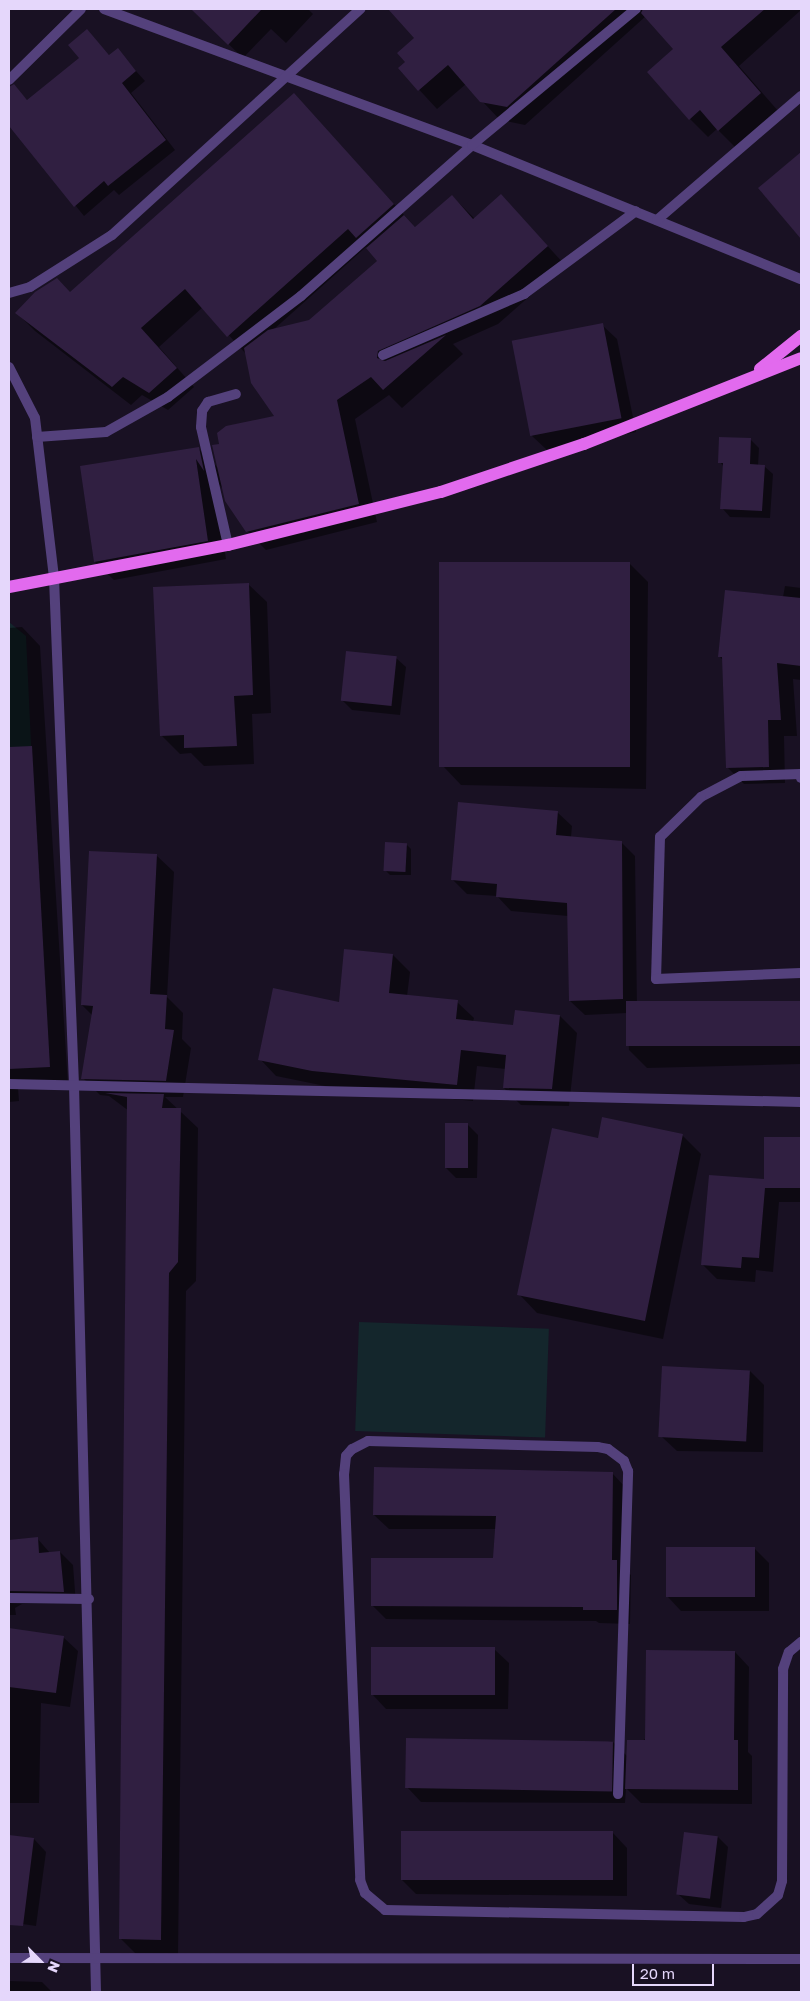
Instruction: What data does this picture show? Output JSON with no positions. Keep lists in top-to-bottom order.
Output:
{
  "scale_bar": "20 m",
  "north": "bottom right"
}
